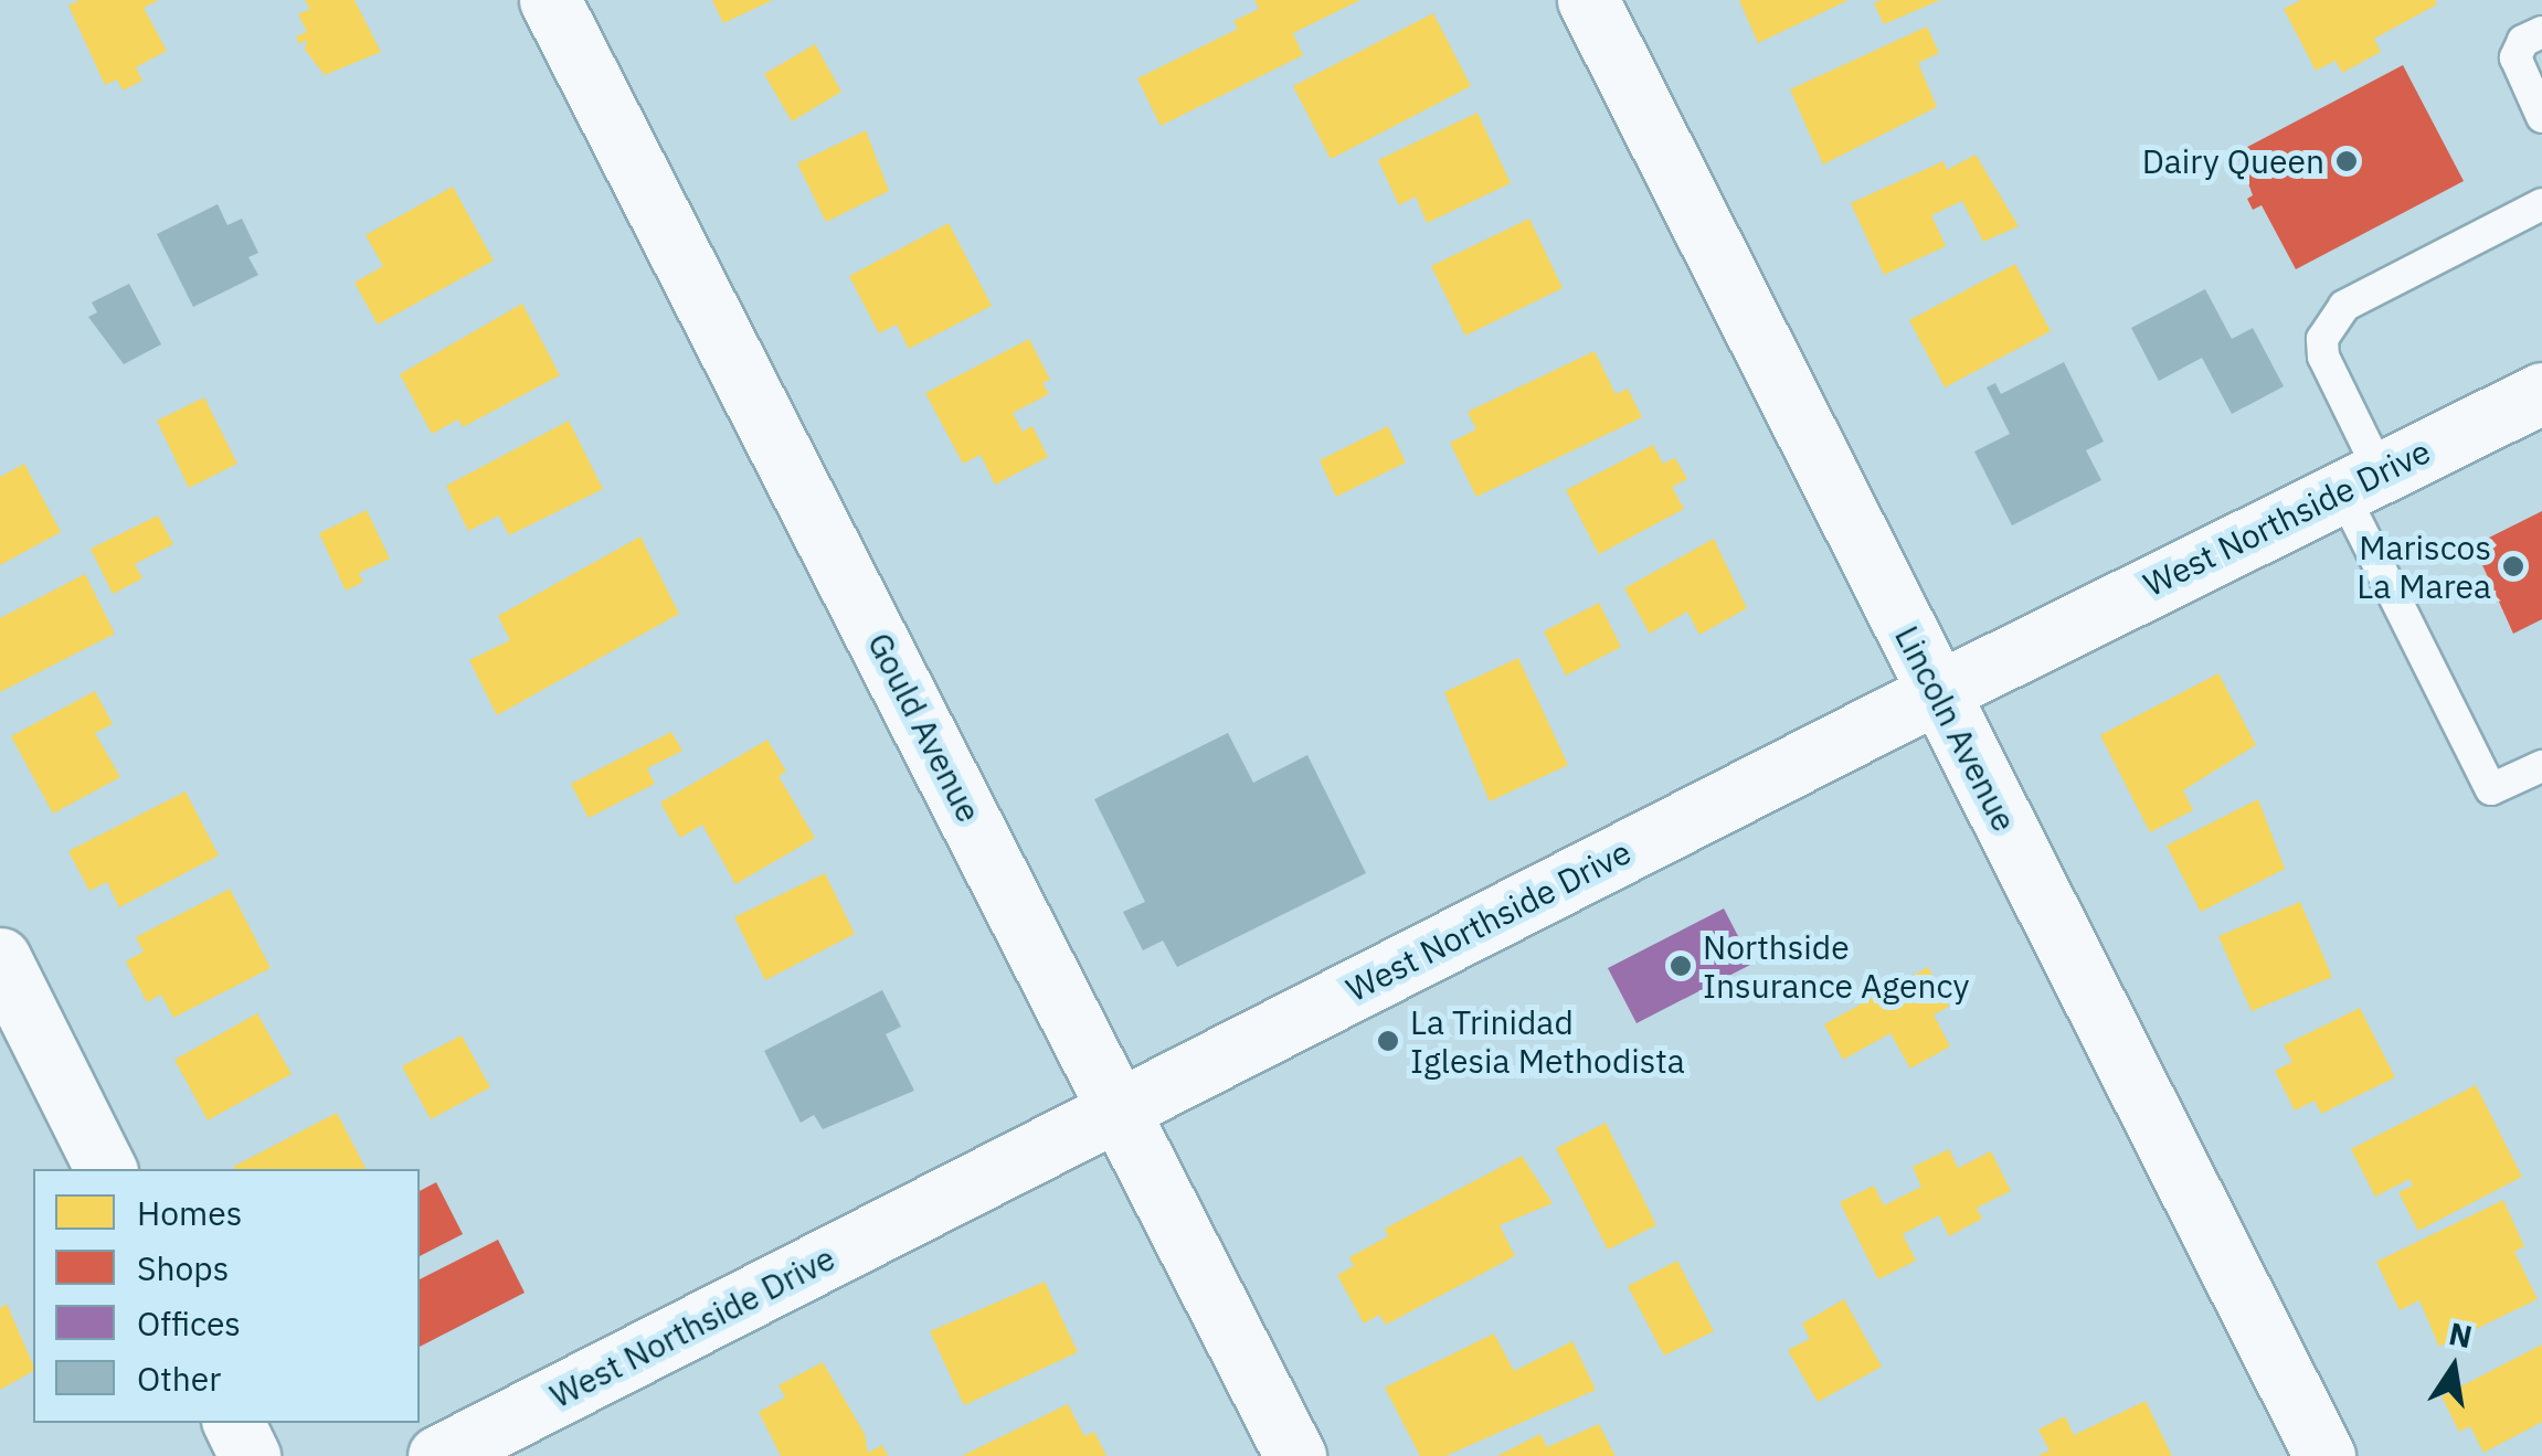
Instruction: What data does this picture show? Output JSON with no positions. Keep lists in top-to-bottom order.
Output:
{
  "streets": {
    "street": ["West Northside Drive", "Gould Avenue", "Lincoln Avenue"]
  },
  "crossings": [
    ["West Northside Drive", "Gould Avenue"],
    ["West Northside Drive", "Lincoln Avenue"]
  ],
  "places": [
    "Dairy Queen",
    "Mariscos La Marea",
    "Northside Insurance Agency",
    "La Trinidad Iglesia Methodista"
  ],
  "legend": [
    "Homes",
    "Shops",
    "Offices",
    "Other"
  ],
  "north": "top"
}
